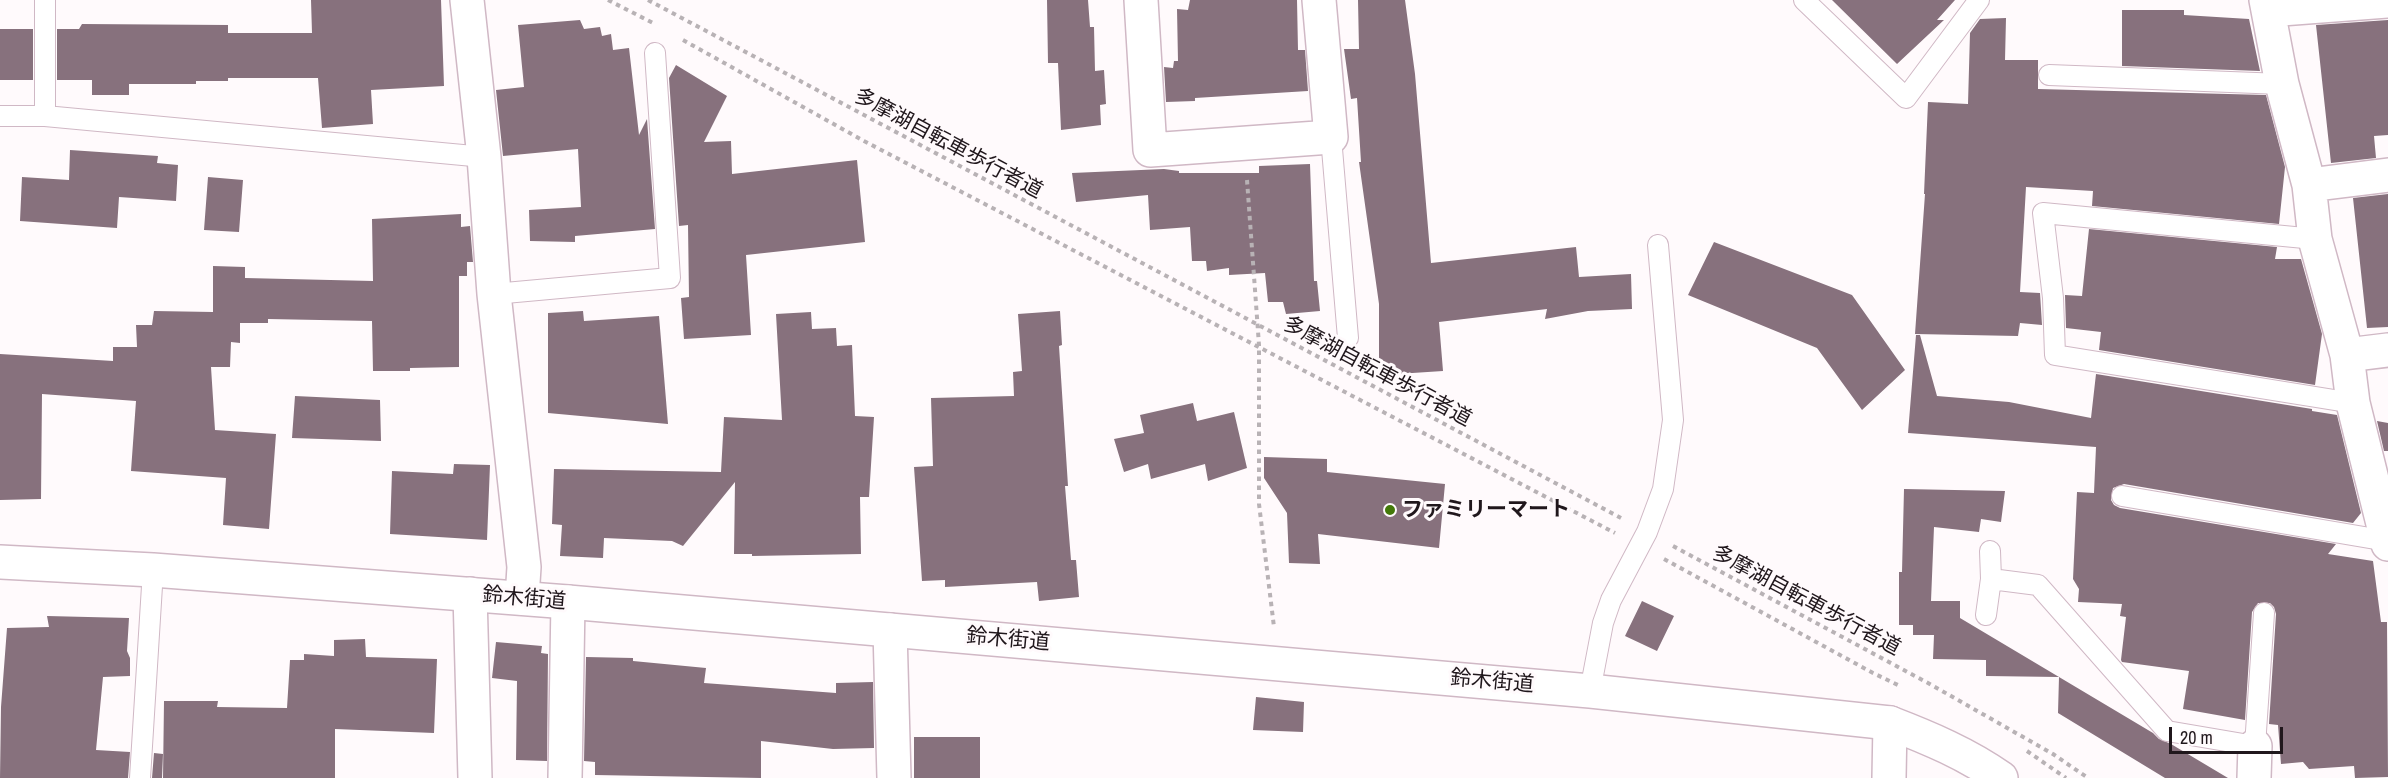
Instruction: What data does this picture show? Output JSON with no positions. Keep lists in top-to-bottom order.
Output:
{
  "streets": {
    "street": ["鈴木街道"],
    "path": ["多摩湖自転車歩行者道"]
  },
  "places": ["ファミリーマート"],
  "scale_bar": "20 m"
}
